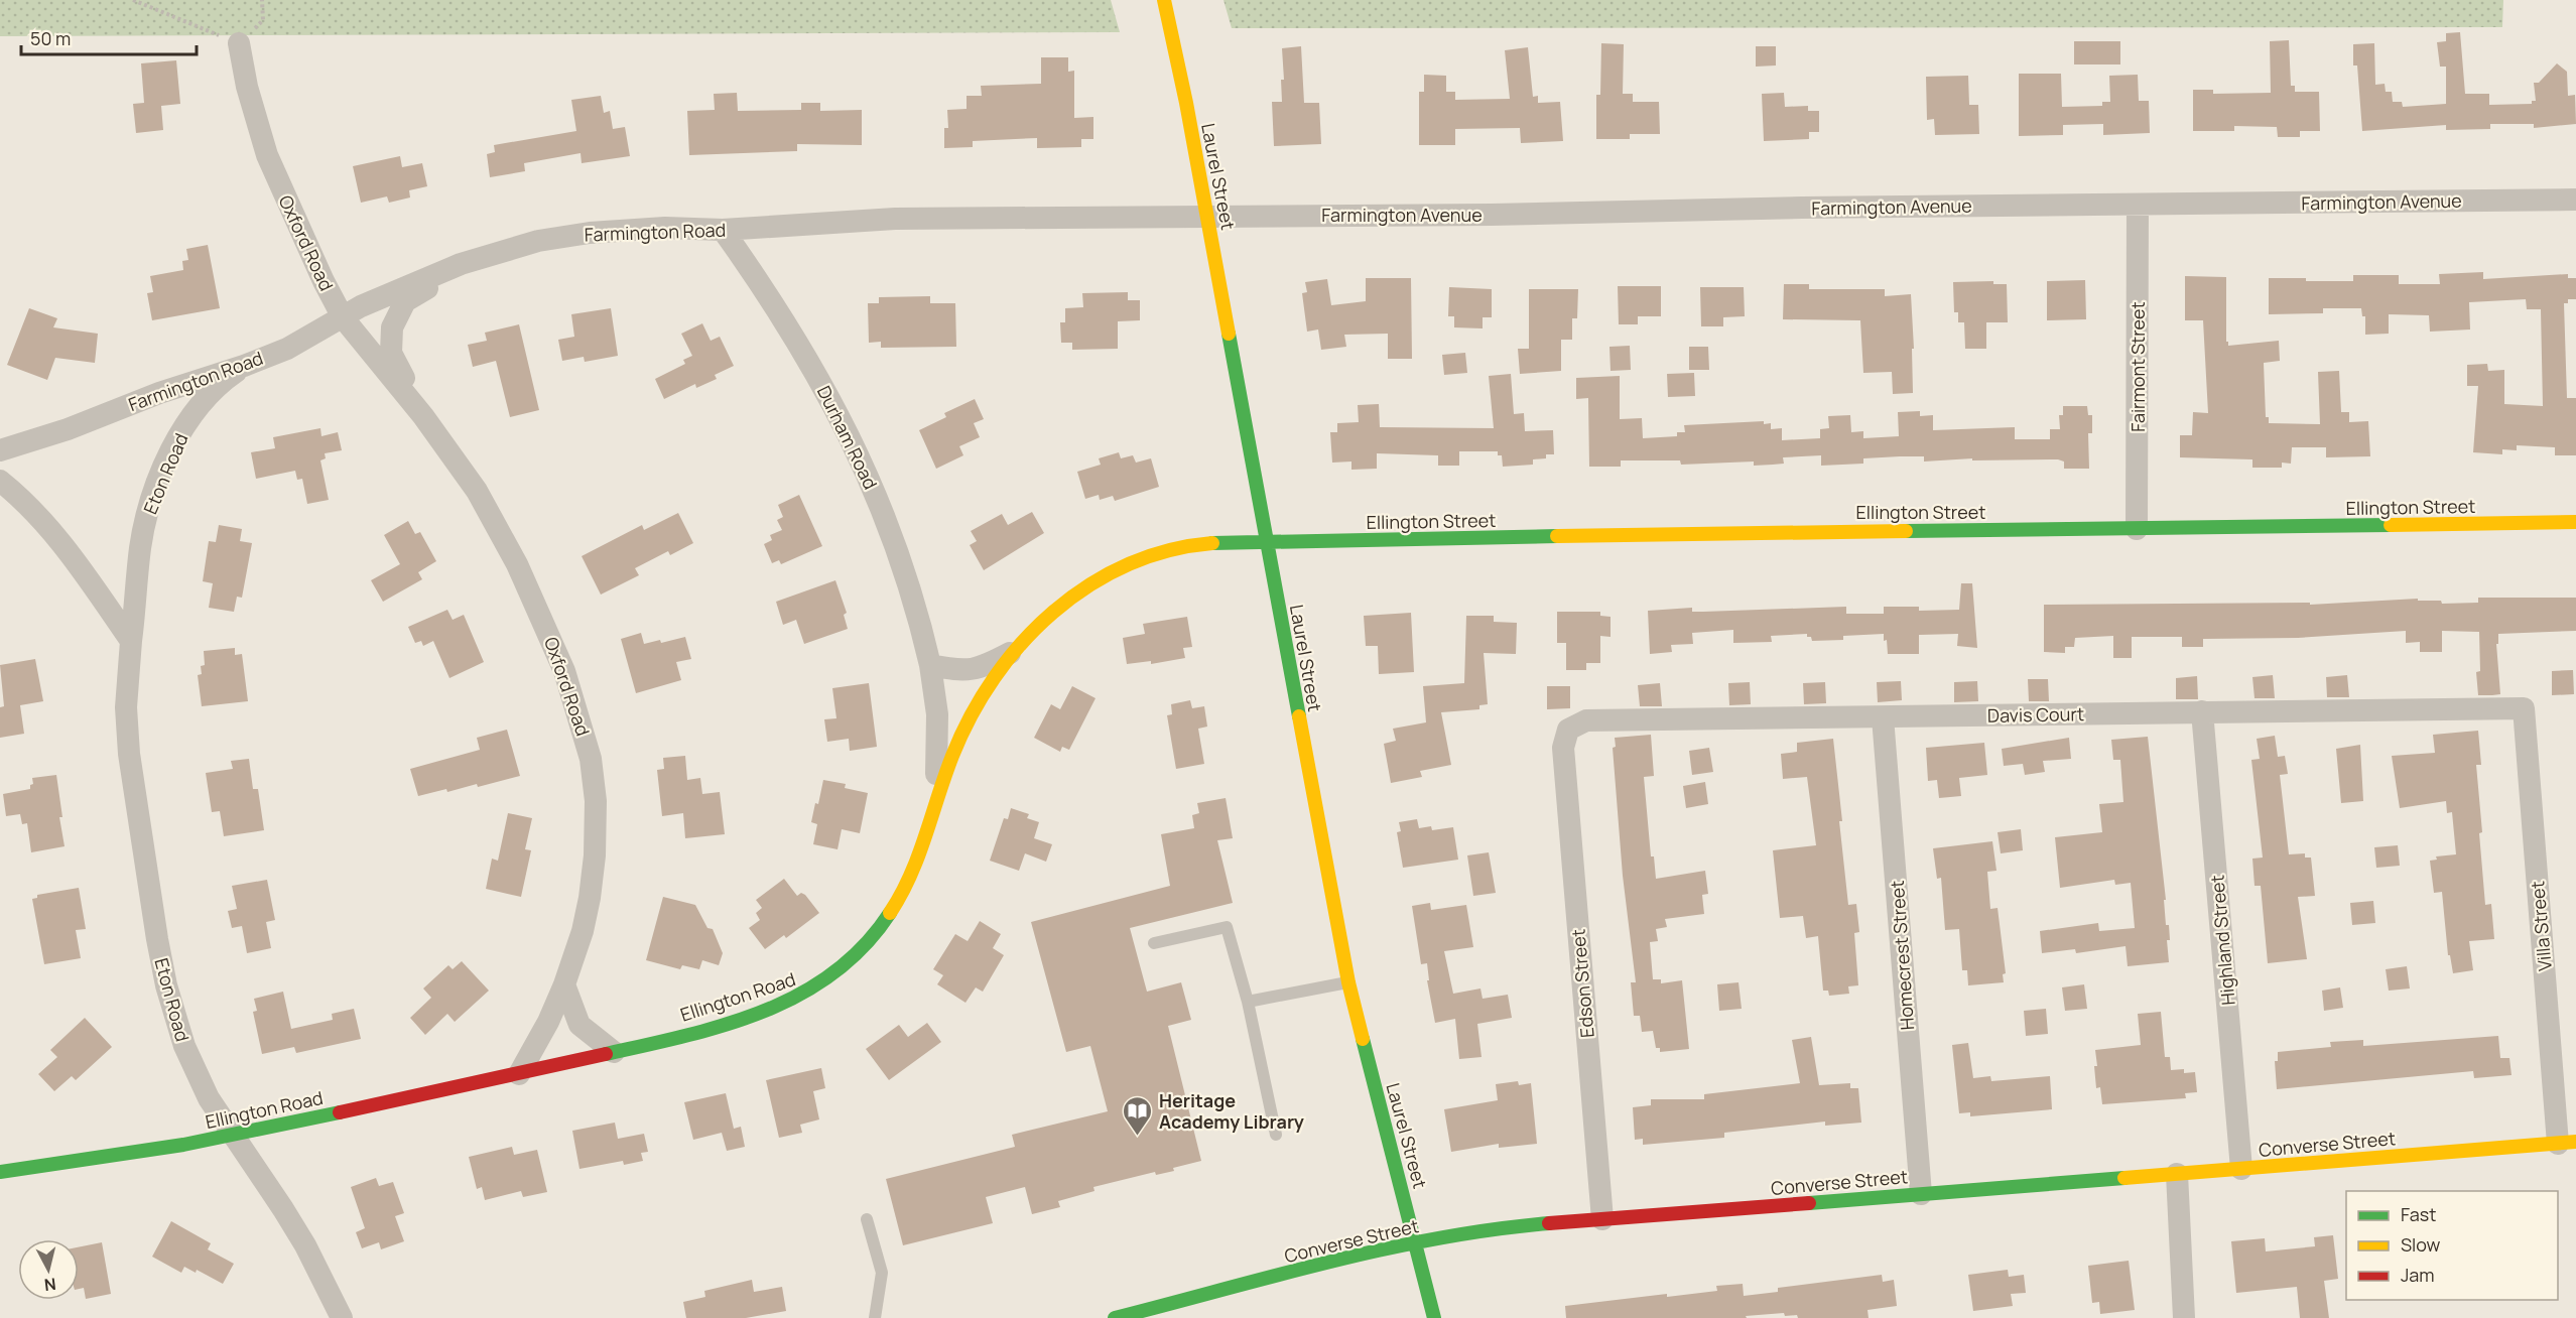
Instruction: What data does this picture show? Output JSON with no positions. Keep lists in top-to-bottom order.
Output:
{
  "streets": {
    "street": [
      "Laurel Street",
      "Farmington Avenue",
      "Farmington Road",
      "Oxford Road",
      "Fairmont Street",
      "Durham Road",
      "Eton Road",
      "Ellington Street",
      "Davis Court",
      "Villa Street",
      "Highland Street",
      "Homecrest Street",
      "Edson Street",
      "Ellington Road",
      "Converse Street"
    ]
  },
  "crossings": [
    ["Laurel Street", "Farmington Avenue"],
    ["Laurel Street", "Farmington Road"],
    ["Laurel Street", "Ellington Street"],
    ["Laurel Street", "Ellington Road"],
    ["Laurel Street", "Converse Street"],
    ["Farmington Avenue", "Farmington Road"],
    ["Farmington Avenue", "Fairmont Street"],
    ["Farmington Road", "Oxford Road"],
    ["Farmington Road", "Durham Road"],
    ["Farmington Road", "Eton Road"],
    ["Oxford Road", "Ellington Road"],
    ["Fairmont Street", "Ellington Street"],
    ["Durham Road", "Ellington Road"],
    ["Eton Road", "Ellington Road"],
    ["Ellington Street", "Ellington Road"],
    ["Davis Court", "Villa Street"],
    ["Davis Court", "Highland Street"],
    ["Davis Court", "Homecrest Street"],
    ["Davis Court", "Edson Street"],
    ["Villa Street", "Converse Street"],
    ["Highland Street", "Converse Street"],
    ["Homecrest Street", "Converse Street"],
    ["Edson Street", "Converse Street"]
  ],
  "places": {
    "library": ["Heritage Academy Library"]
  },
  "legend": ["Fast", "Slow", "Jam"],
  "scale_bar": "50 m",
  "north": "bottom"
}
